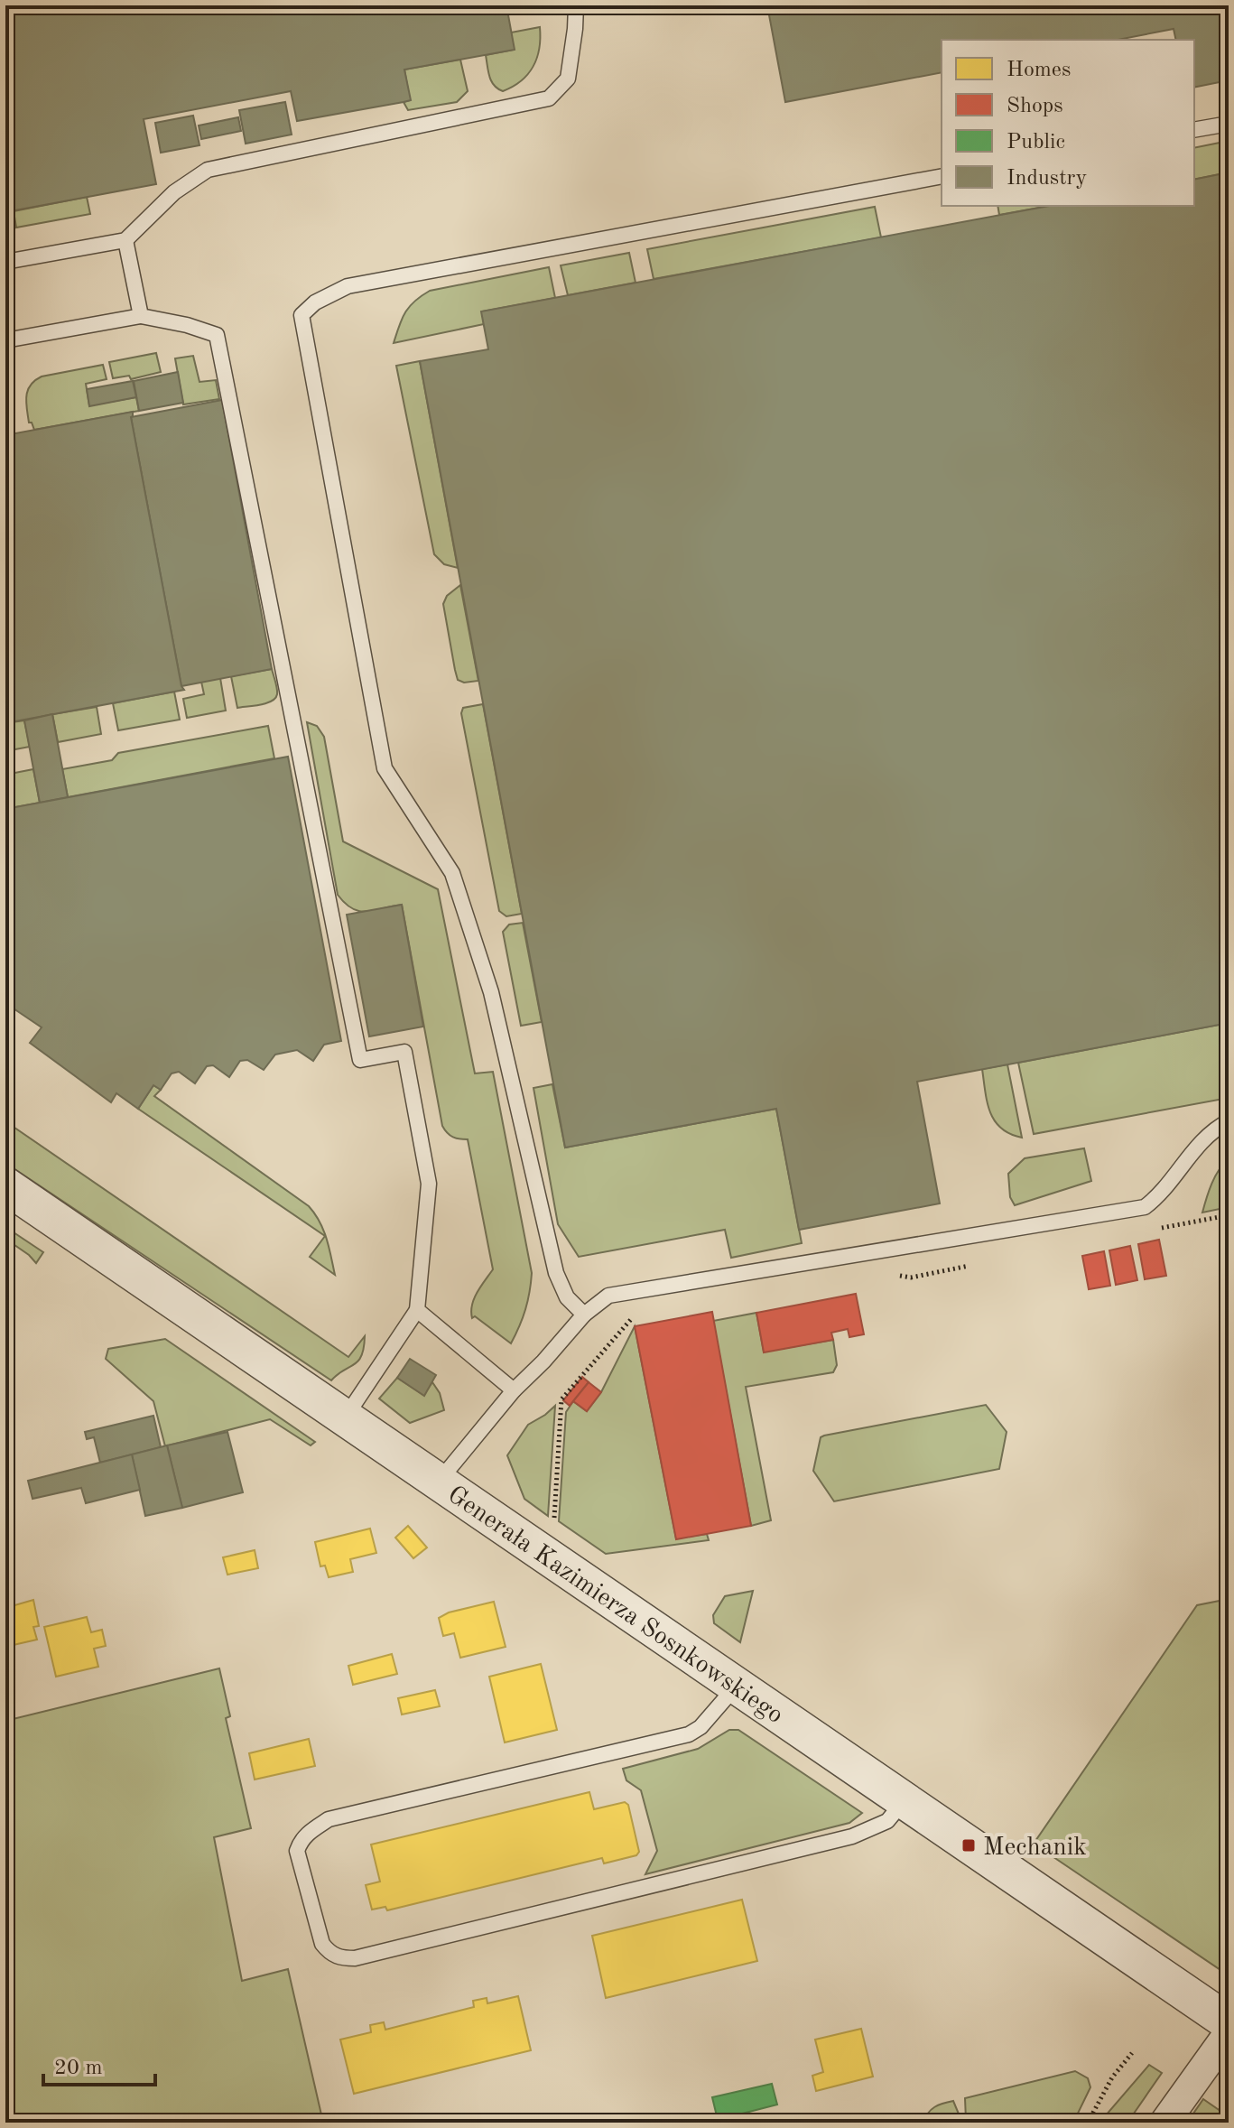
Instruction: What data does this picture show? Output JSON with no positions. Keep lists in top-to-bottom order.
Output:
{
  "streets": {
    "street": ["Generała Kazimierza Sosnkowskiego"]
  },
  "places": {
    "transit": ["Mechanik"]
  },
  "legend": [
    "Homes",
    "Shops",
    "Public",
    "Industry"
  ],
  "scale_bar": "20 m"
}
